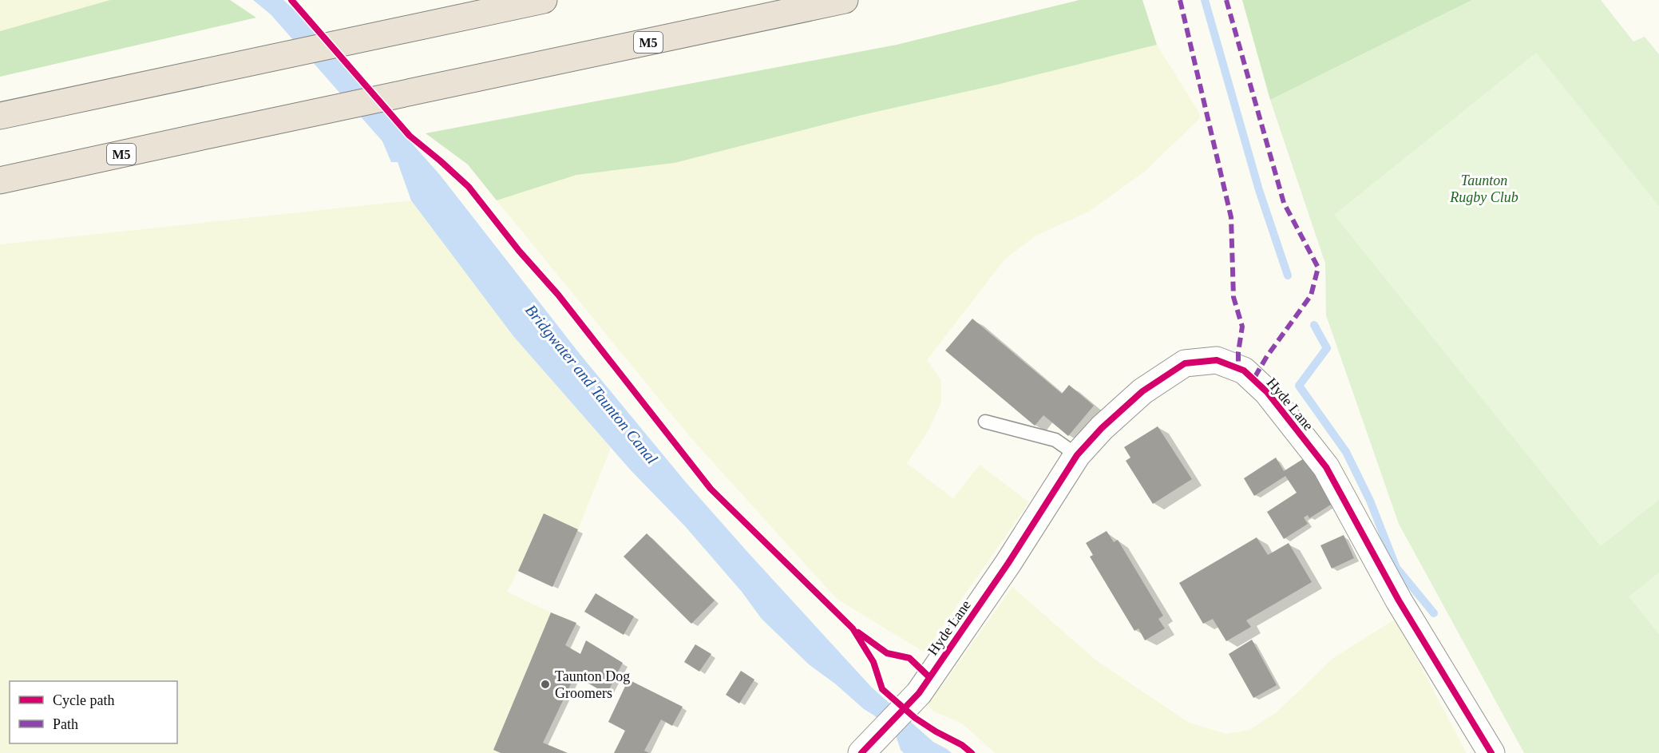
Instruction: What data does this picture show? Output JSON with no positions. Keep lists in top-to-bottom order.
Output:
{
  "streets": {
    "highway": ["M5"],
    "street": ["Hyde Lane"]
  },
  "water": ["Bridgwater and Taunton Canal"],
  "parks": ["Taunton Rugby Club"],
  "places": ["Taunton Dog Groomers"],
  "legend": ["Cycle path", "Path"]
}
